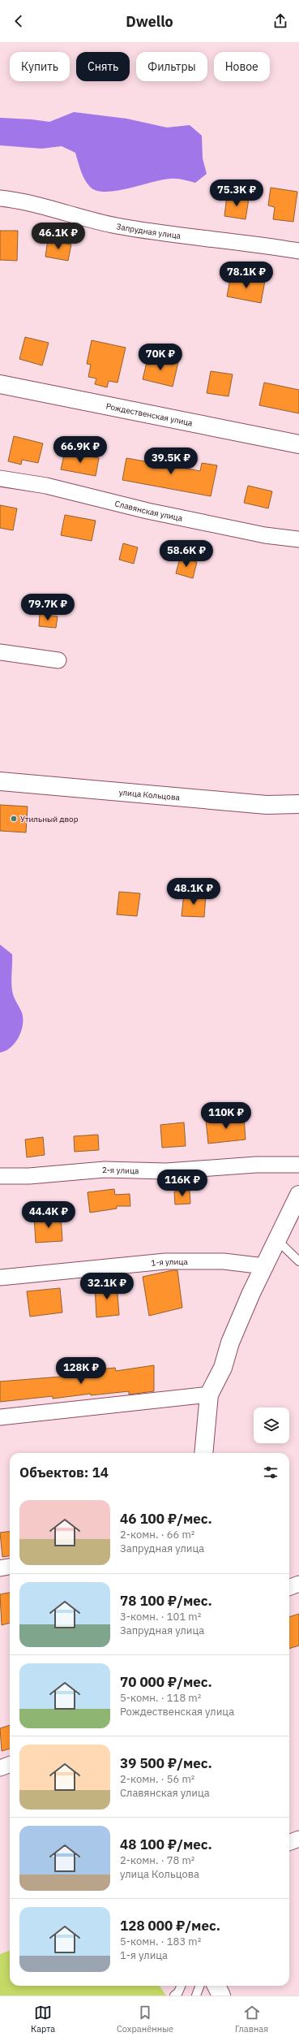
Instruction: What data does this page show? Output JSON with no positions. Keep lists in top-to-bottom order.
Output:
{
  "streets": {
    "street": [
      "Запрудная улица",
      "Рождественская улица",
      "Славянская улица",
      "улица Кольцова",
      "2-я улица",
      "1-я улица"
    ]
  },
  "places": ["Утильный двор"],
  "page": {
    "header": "Dwello",
    "chip": [
      "Купить",
      "Снять",
      "Фильтры",
      "Новое"
    ],
    "price": [
      "75.3K ₽",
      "46.1K ₽",
      "78.1K ₽",
      "70K ₽",
      "66.9K ₽",
      "39.5K ₽",
      "58.6K ₽",
      "79.7K ₽",
      "48.1K ₽",
      "110K ₽",
      "116K ₽",
      "44.4K ₽",
      "32.1K ₽",
      "128K ₽"
    ],
    "heading": "Объектов: 14",
    "list": [
      {
        "name": "46 100 ₽/мес.",
        "note": "2-комн. · 66 m² · Запрудная улица"
      },
      {
        "name": "78 100 ₽/мес.",
        "note": "3-комн. · 101 m² · Запрудная улица"
      },
      {
        "name": "70 000 ₽/мес.",
        "note": "5-комн. · 118 m² · Рождественская улица"
      },
      {
        "name": "39 500 ₽/мес.",
        "note": "2-комн. · 56 m² · Славянская улица"
      },
      {
        "name": "48 100 ₽/мес.",
        "note": "2-комн. · 78 m² · улица Кольцова"
      },
      {
        "name": "128 000 ₽/мес.",
        "note": "5-комн. · 183 m² · 1-я улица"
      }
    ],
    "tabs": ["Карта", "Сохранённые", "Главная"]
  }
}
